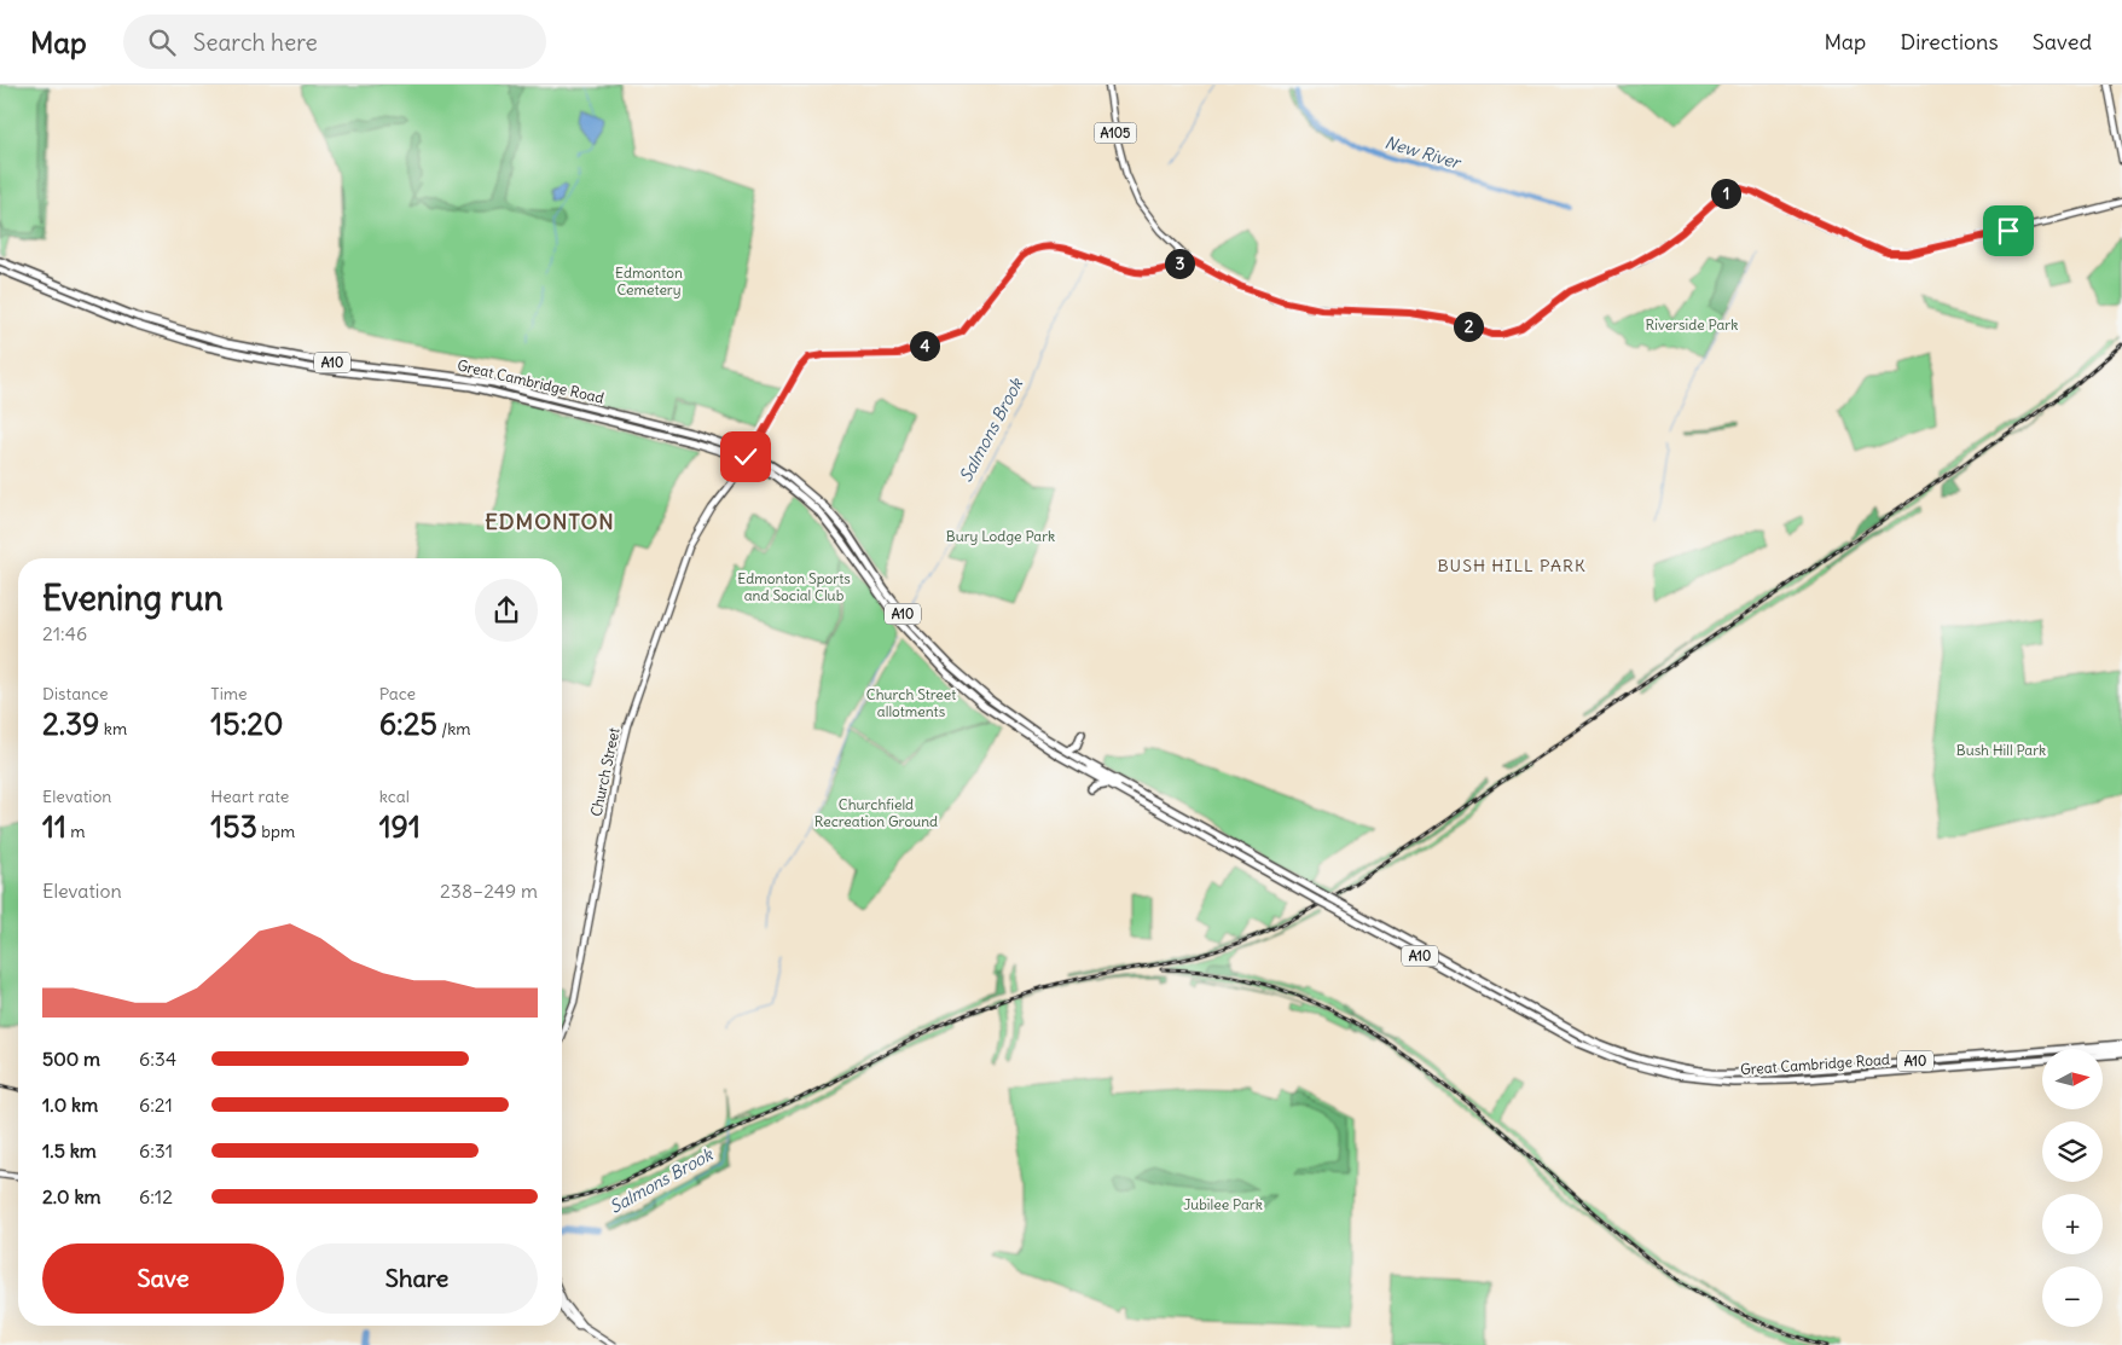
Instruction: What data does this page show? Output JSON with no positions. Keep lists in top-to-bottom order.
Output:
{
  "streets": {
    "highway": ["A10", "Great Cambridge Road"],
    "main road": ["A105", "Church Street"]
  },
  "crossings": [
    ["A105", "Church Street"],
    ["A10", "Great Cambridge Road"],
    ["A10", "Church Street"],
    ["Great Cambridge Road", "Church Street"]
  ],
  "districts": ["EDMONTON", "BUSH HILL PARK"],
  "water": ["New River", "Salmons Brook"],
  "parks": [
    "Edmonton Cemetery",
    "Riverside Park",
    "Bury Lodge Park",
    "Edmonton Sports and Social Club",
    "Church Street allotments",
    "Bush Hill Park",
    "Churchfield Recreation Ground",
    "Jubilee Park"
  ],
  "north": "right",
  "page": {
    "header": "Map",
    "search": "Search here",
    "nav": ["Map", "Directions", "Saved"],
    "pins": [
      "1",
      "3",
      "2",
      "4"
    ],
    "heading": ["Evening run", "21:46"],
    "stats": [
      ["Distance", "2.39 km"],
      ["Time", "15:20"],
      ["Pace", "6:25 /km"],
      ["Elevation", "11 m"],
      ["Heart rate", "153 bpm"],
      ["kcal", "191"]
    ],
    "chart": ["Elevation", "238–249 m"],
    "list": [
      {
        "name": "500 m",
        "note": "6:34"
      },
      {
        "name": "1.0 km",
        "note": "6:21"
      },
      {
        "name": "1.5 km",
        "note": "6:31"
      },
      {
        "name": "2.0 km",
        "note": "6:12"
      }
    ],
    "map_buttons": ["+", "−"],
    "buttons": ["Save", "Share"]
  }
}
